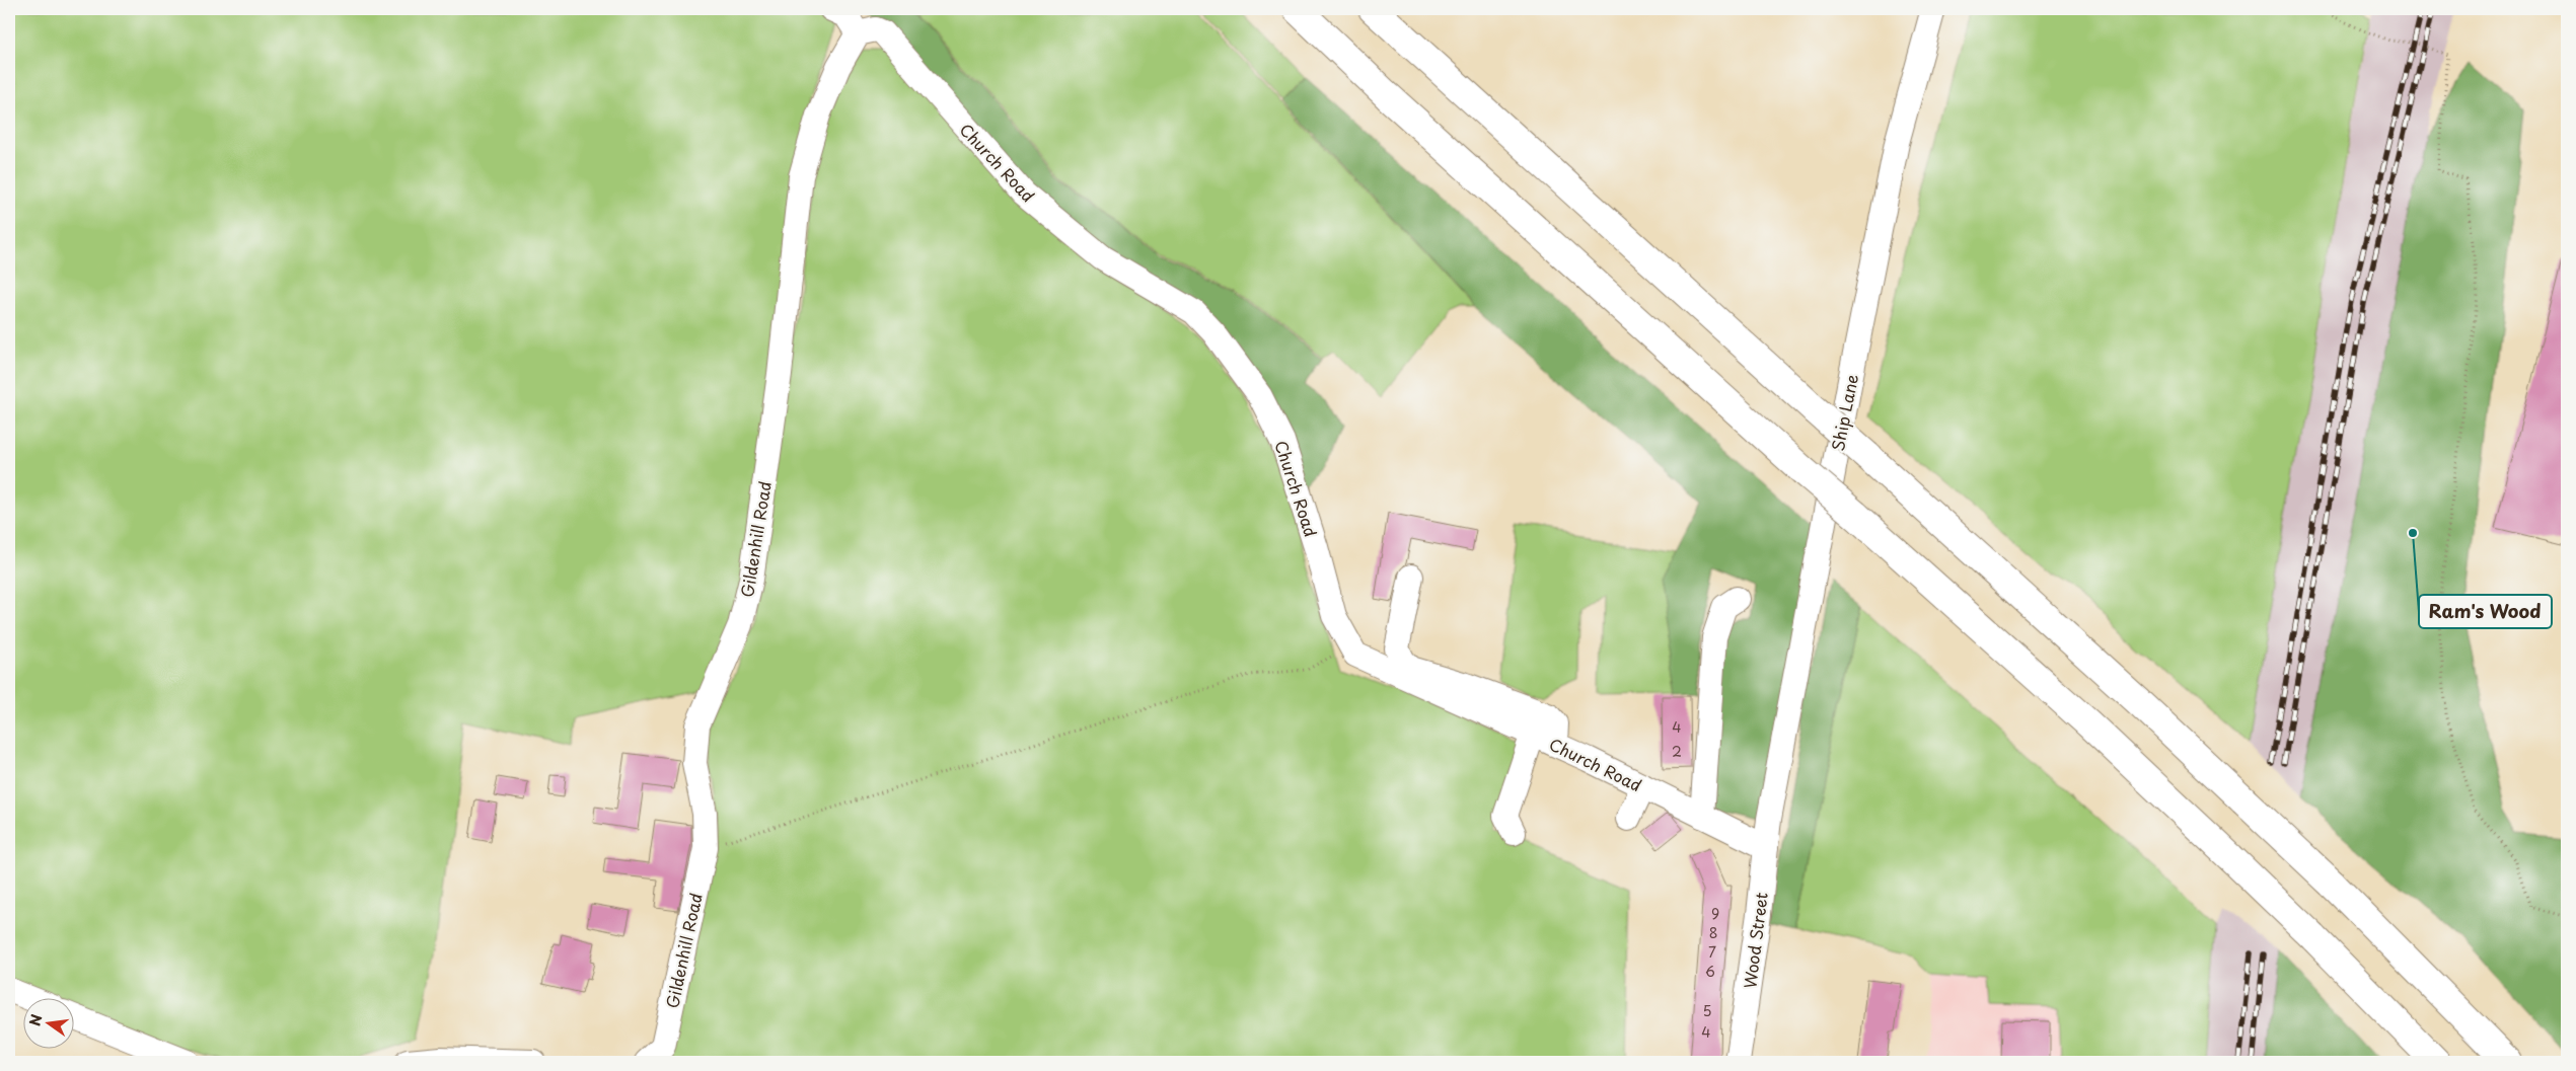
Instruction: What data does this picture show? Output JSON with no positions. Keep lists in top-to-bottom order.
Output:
{
  "streets": {
    "street": [
      "Church Road",
      "Ship Lane",
      "Gildenhill Road",
      "Wood Street"
    ]
  },
  "crossings": [
    ["Church Road", "Gildenhill Road"],
    ["Church Road", "Wood Street"],
    ["Ship Lane", "Wood Street"]
  ],
  "places": ["Ram's Wood"],
  "house_numbers": [
    "4",
    "2",
    "9",
    "8",
    "7",
    "6",
    "5",
    "4"
  ],
  "north": "left"
}
